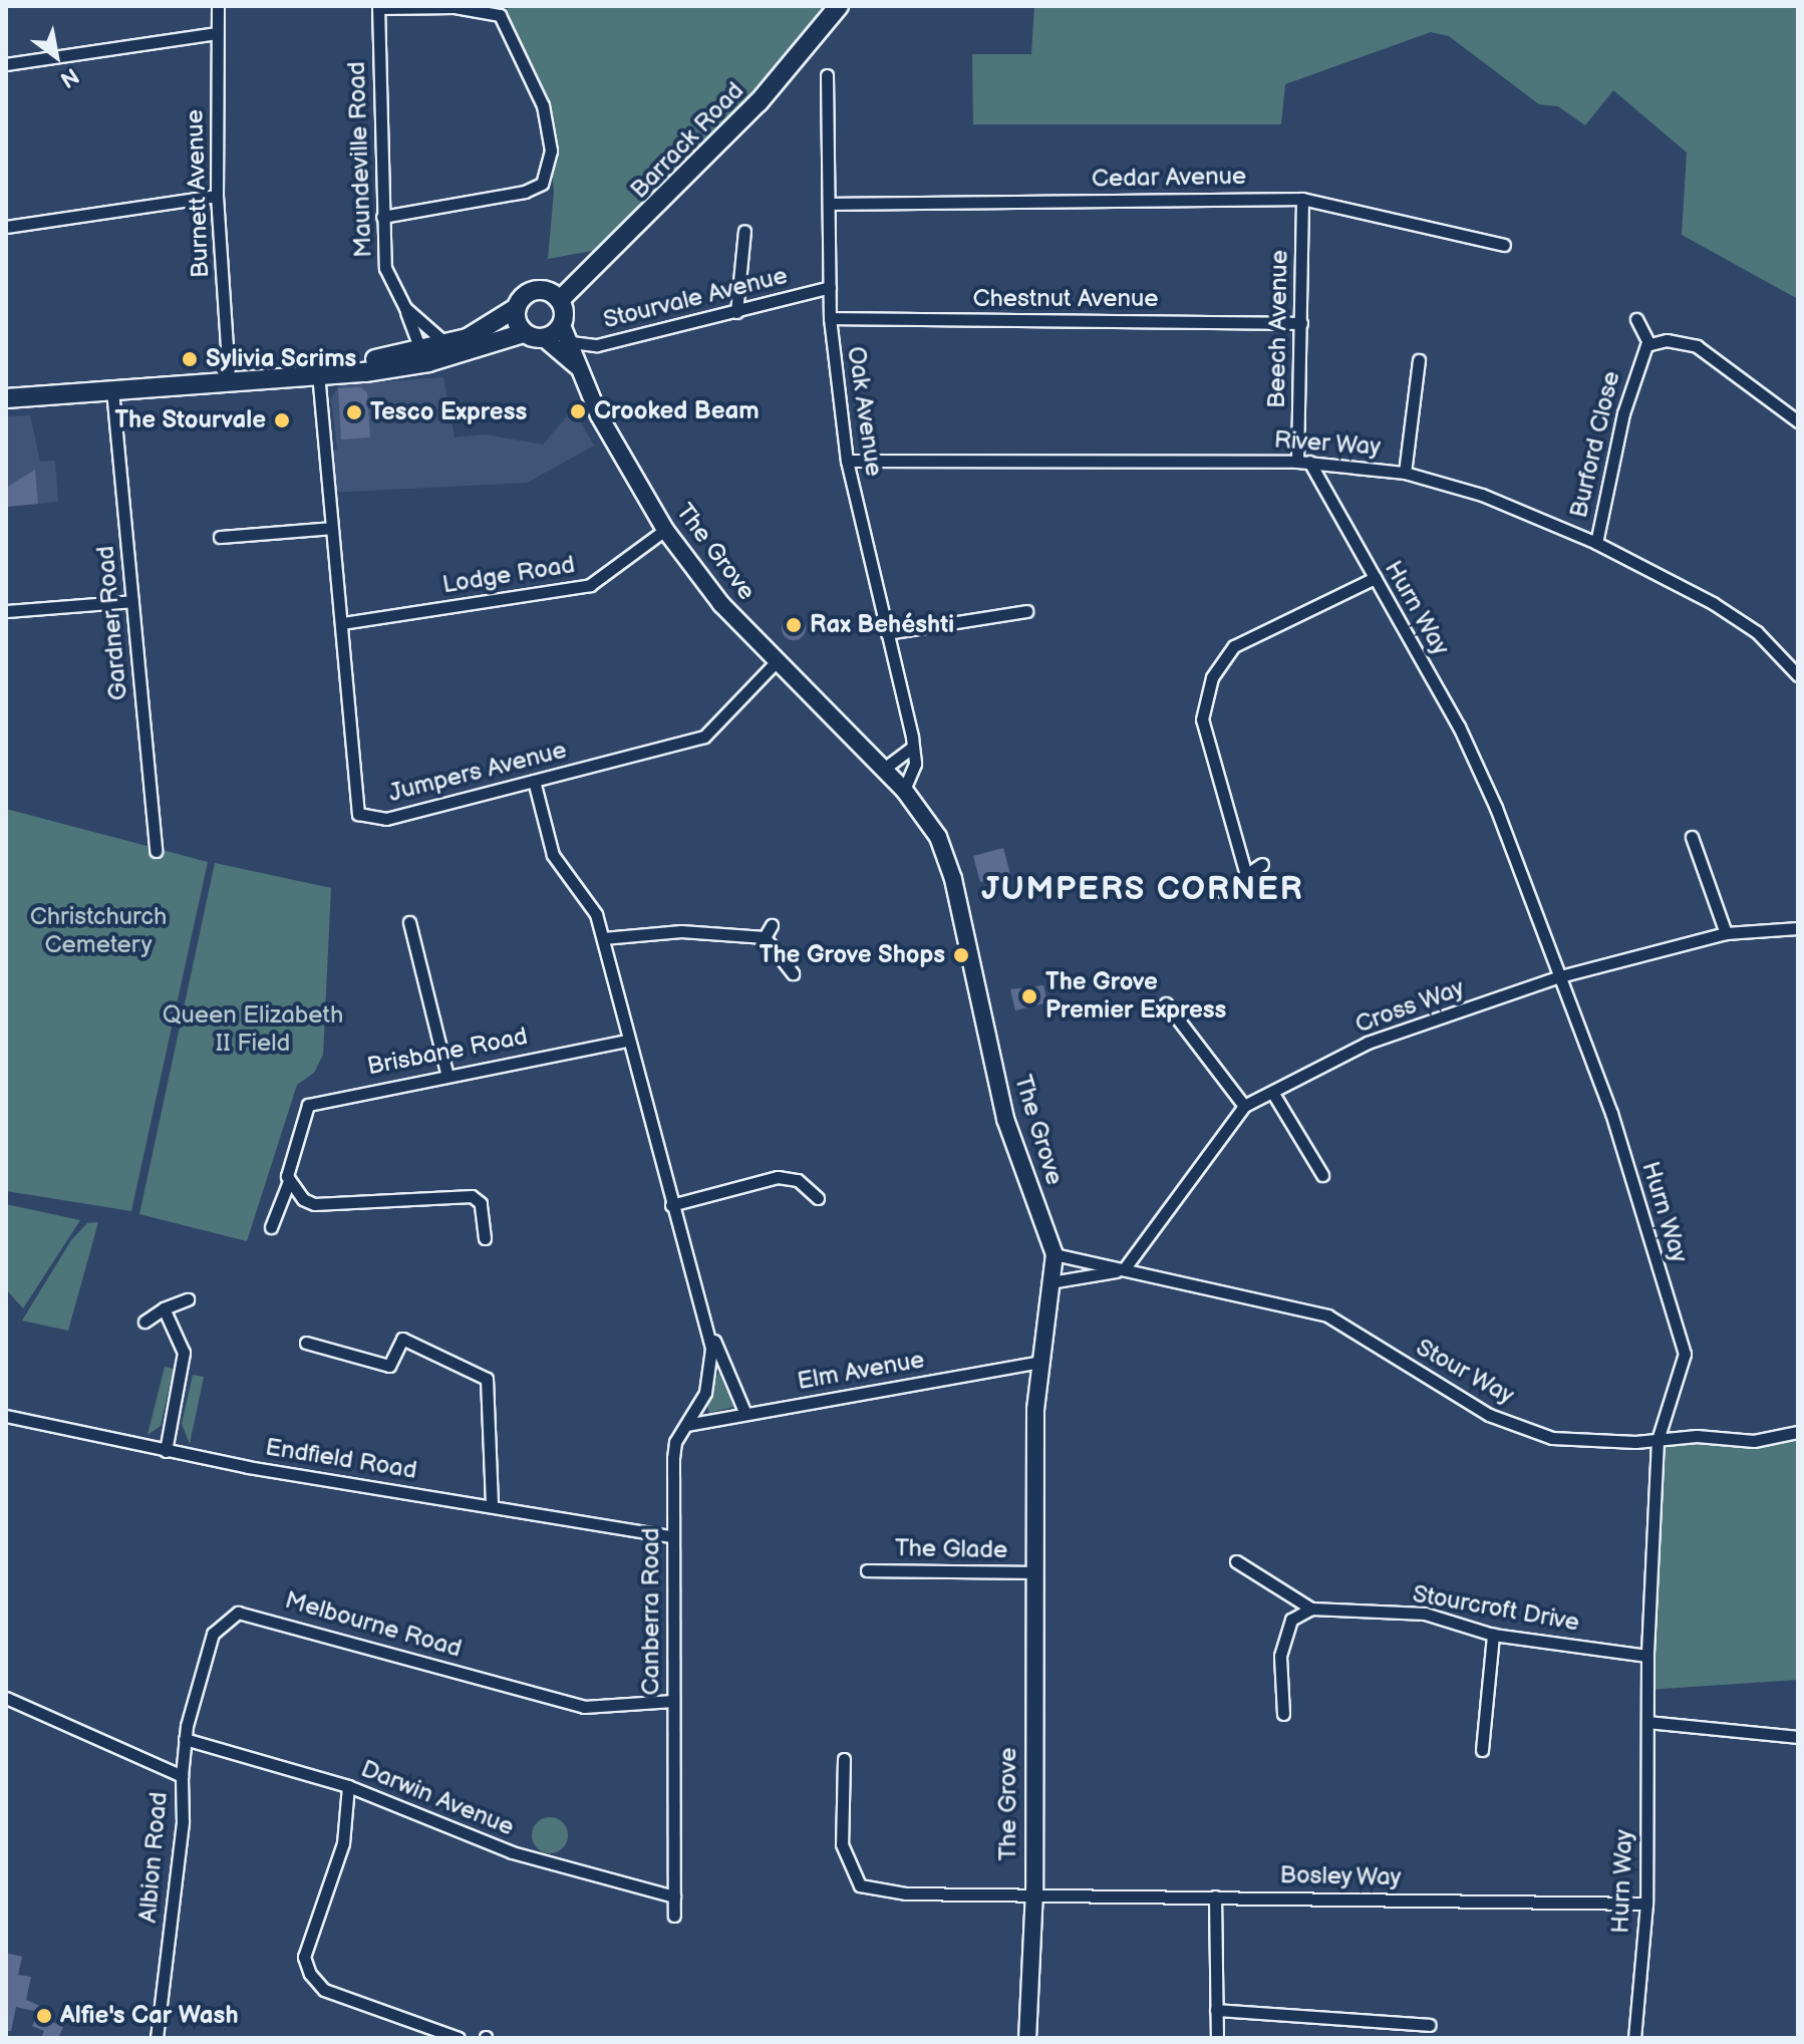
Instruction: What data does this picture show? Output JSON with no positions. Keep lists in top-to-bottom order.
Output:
{
  "streets": {
    "main road": ["Barrack Road"],
    "street": [
      "Maundeville Road",
      "Cedar Avenue",
      "Burnett Avenue",
      "Stourvale Avenue",
      "Chestnut Avenue",
      "Beech Avenue",
      "Oak Avenue",
      "River Way",
      "Burford Close",
      "The Grove",
      "Lodge Road",
      "Hurn Way",
      "Gardner Road",
      "Jumpers Avenue",
      "Cross Way",
      "Brisbane Road",
      "Elm Avenue",
      "Stour Way",
      "Endfield Road",
      "The Glade",
      "Stourcroft Drive",
      "Canberra Road",
      "Melbourne Road",
      "Darwin Avenue",
      "Albion Road",
      "Bosley Way"
    ]
  },
  "crossings": [
    ["Barrack Road", "The Grove"],
    ["Cedar Avenue", "Beech Avenue"],
    ["Cedar Avenue", "Oak Avenue"],
    ["Stourvale Avenue", "Oak Avenue"],
    ["Stourvale Avenue", "The Grove"],
    ["Chestnut Avenue", "Beech Avenue"],
    ["Chestnut Avenue", "Oak Avenue"],
    ["Beech Avenue", "River Way"],
    ["Beech Avenue", "Hurn Way"],
    ["Oak Avenue", "River Way"],
    ["Oak Avenue", "The Grove"],
    ["River Way", "Burford Close"],
    ["River Way", "Hurn Way"],
    ["The Grove", "Lodge Road"],
    ["The Grove", "Jumpers Avenue"],
    ["The Grove", "Elm Avenue"],
    ["The Grove", "Stour Way"],
    ["The Grove", "The Glade"],
    ["The Grove", "Bosley Way"],
    ["Lodge Road", "Jumpers Avenue"],
    ["Hurn Way", "Cross Way"],
    ["Hurn Way", "Stour Way"],
    ["Hurn Way", "Stourcroft Drive"],
    ["Hurn Way", "Bosley Way"],
    ["Jumpers Avenue", "Canberra Road"],
    ["Cross Way", "Stour Way"],
    ["Brisbane Road", "Canberra Road"],
    ["Elm Avenue", "Canberra Road"],
    ["Endfield Road", "Canberra Road"],
    ["Canberra Road", "Melbourne Road"],
    ["Canberra Road", "Darwin Avenue"],
    ["Melbourne Road", "Darwin Avenue"],
    ["Melbourne Road", "Albion Road"]
  ],
  "districts": ["JUMPERS CORNER"],
  "parks": ["Christchurch Cemetery", "Queen Elizabeth II Field"],
  "places": [
    "Sylivia Scrims",
    "Crooked Beam",
    "Tesco Express",
    "The Stourvale",
    "Rax Behéshti",
    "The Grove Shops",
    "The Grove Premier Express",
    "Alfie's Car Wash"
  ],
  "north": "bottom right"
}
